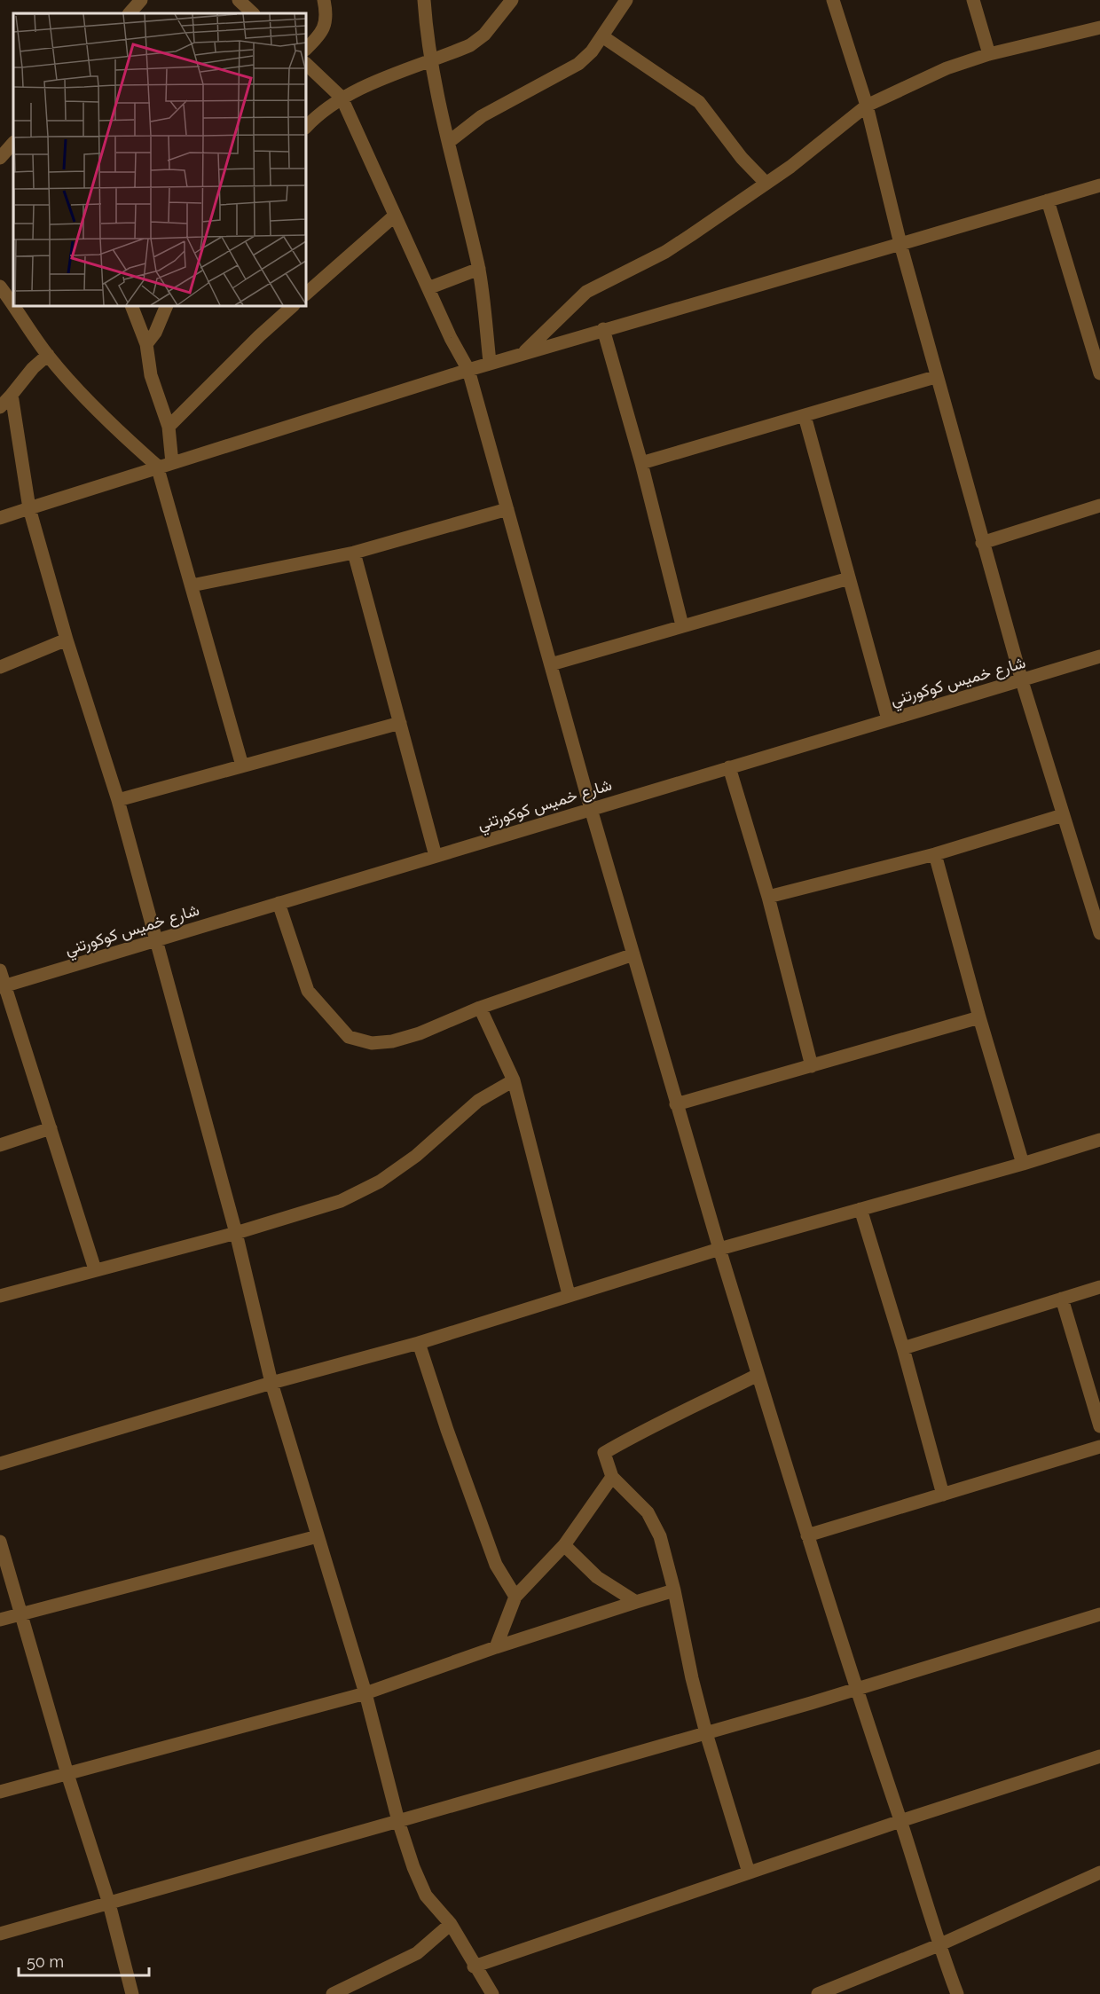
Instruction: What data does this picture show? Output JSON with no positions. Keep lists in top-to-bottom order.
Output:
{
  "streets": {
    "street": ["شارع خميس كوكورتني"]
  },
  "scale_bar": "50 m"
}
